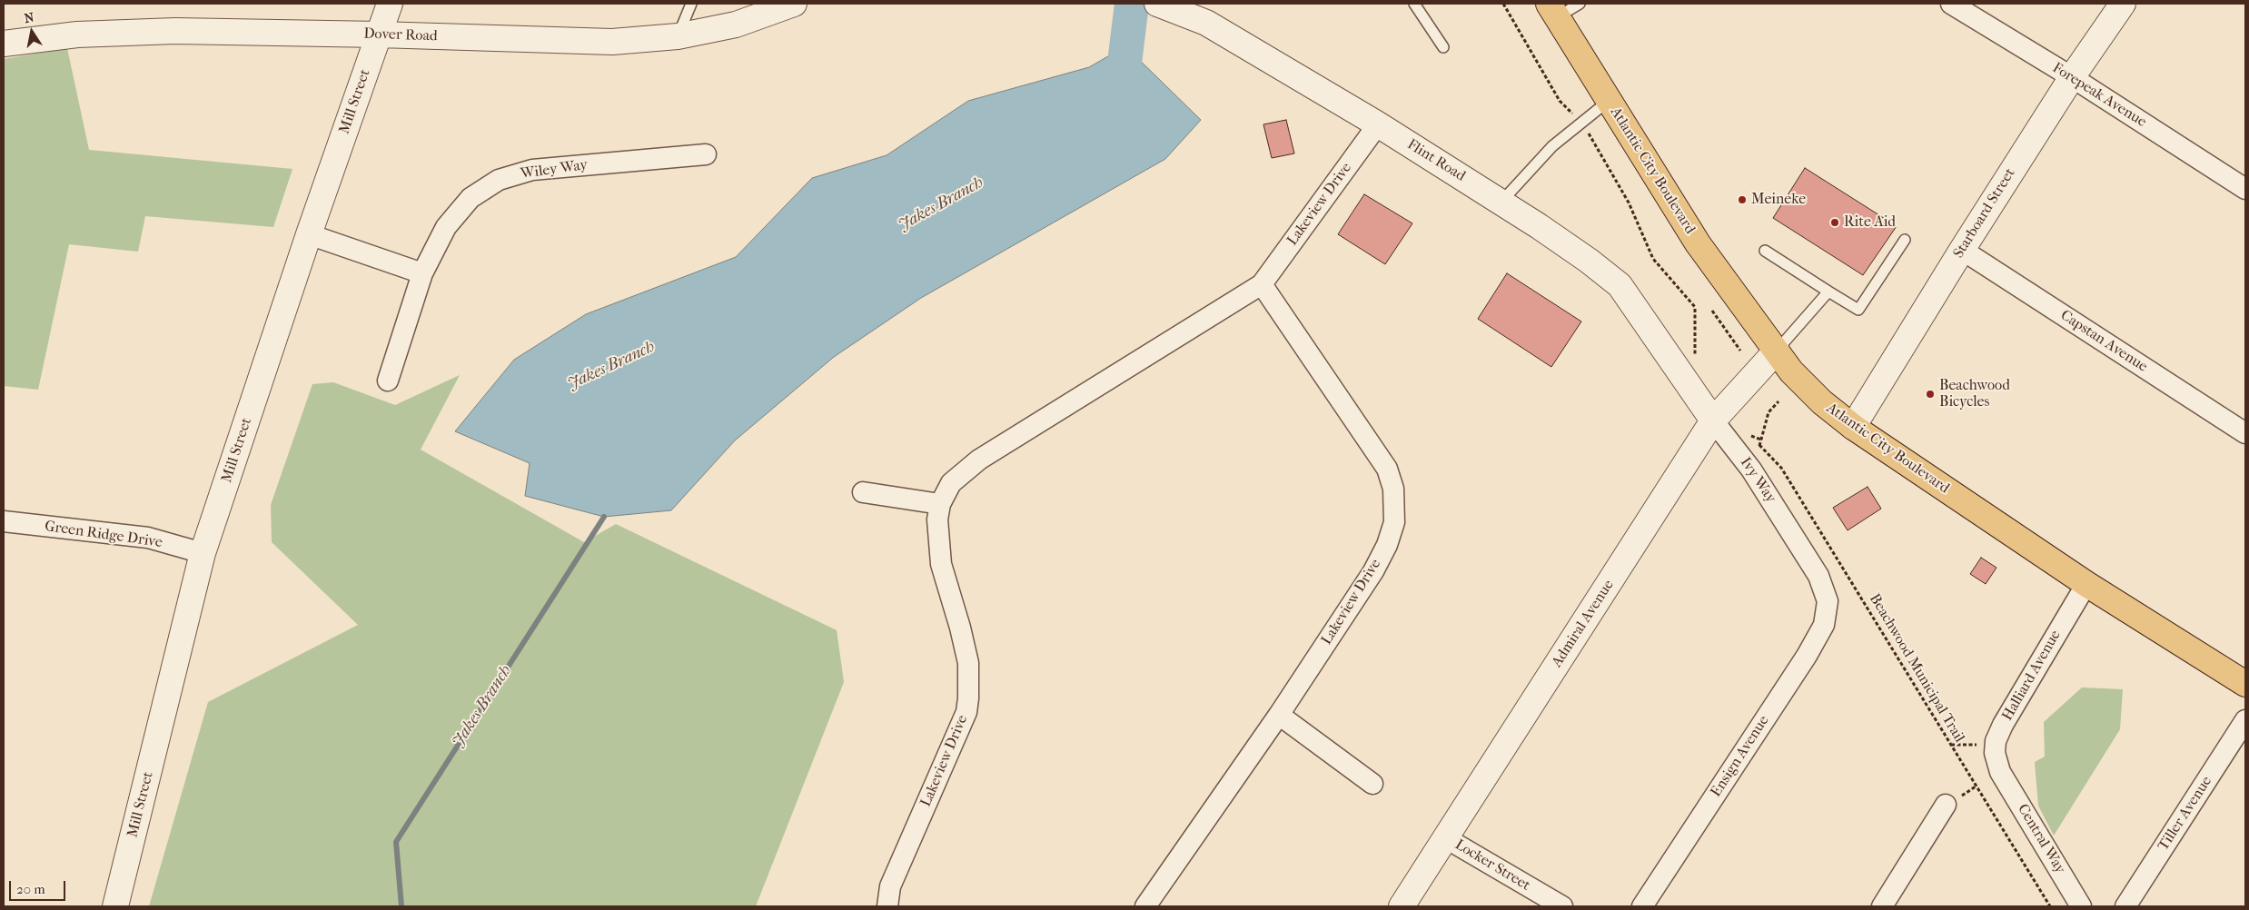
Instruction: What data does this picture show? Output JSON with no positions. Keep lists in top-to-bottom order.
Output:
{
  "streets": {
    "main road": ["Atlantic City Boulevard"],
    "street": [
      "Dover Road",
      "Forepeak Avenue",
      "Mill Street",
      "Flint Road",
      "Wiley Way",
      "Lakeview Drive",
      "Starboard Street",
      "Capstan Avenue",
      "Ivy Way",
      "Green Ridge Drive",
      "Admiral Avenue",
      "Halliard Avenue",
      "Ensign Avenue",
      "Tiller Avenue",
      "Central Way",
      "Locker Street"
    ],
    "path": ["Beachwood Municipal Trail"]
  },
  "crossings": [
    ["Dover Road", "Mill Street"],
    ["Forepeak Avenue", "Starboard Street"],
    ["Mill Street", "Green Ridge Drive"],
    ["Flint Road", "Lakeview Drive"],
    ["Flint Road", "Ivy Way"],
    ["Atlantic City Boulevard", "Starboard Street"],
    ["Atlantic City Boulevard", "Admiral Avenue"],
    ["Atlantic City Boulevard", "Halliard Avenue"],
    ["Starboard Street", "Capstan Avenue"],
    ["Ivy Way", "Admiral Avenue"],
    ["Ivy Way", "Ensign Avenue"],
    ["Admiral Avenue", "Locker Street"],
    ["Halliard Avenue", "Central Way"]
  ],
  "water": ["Jakes Branch"],
  "places": ["Meineke", "Rite Aid", "Beachwood Bicycles"],
  "scale_bar": "20 m",
  "north": "top"
}
